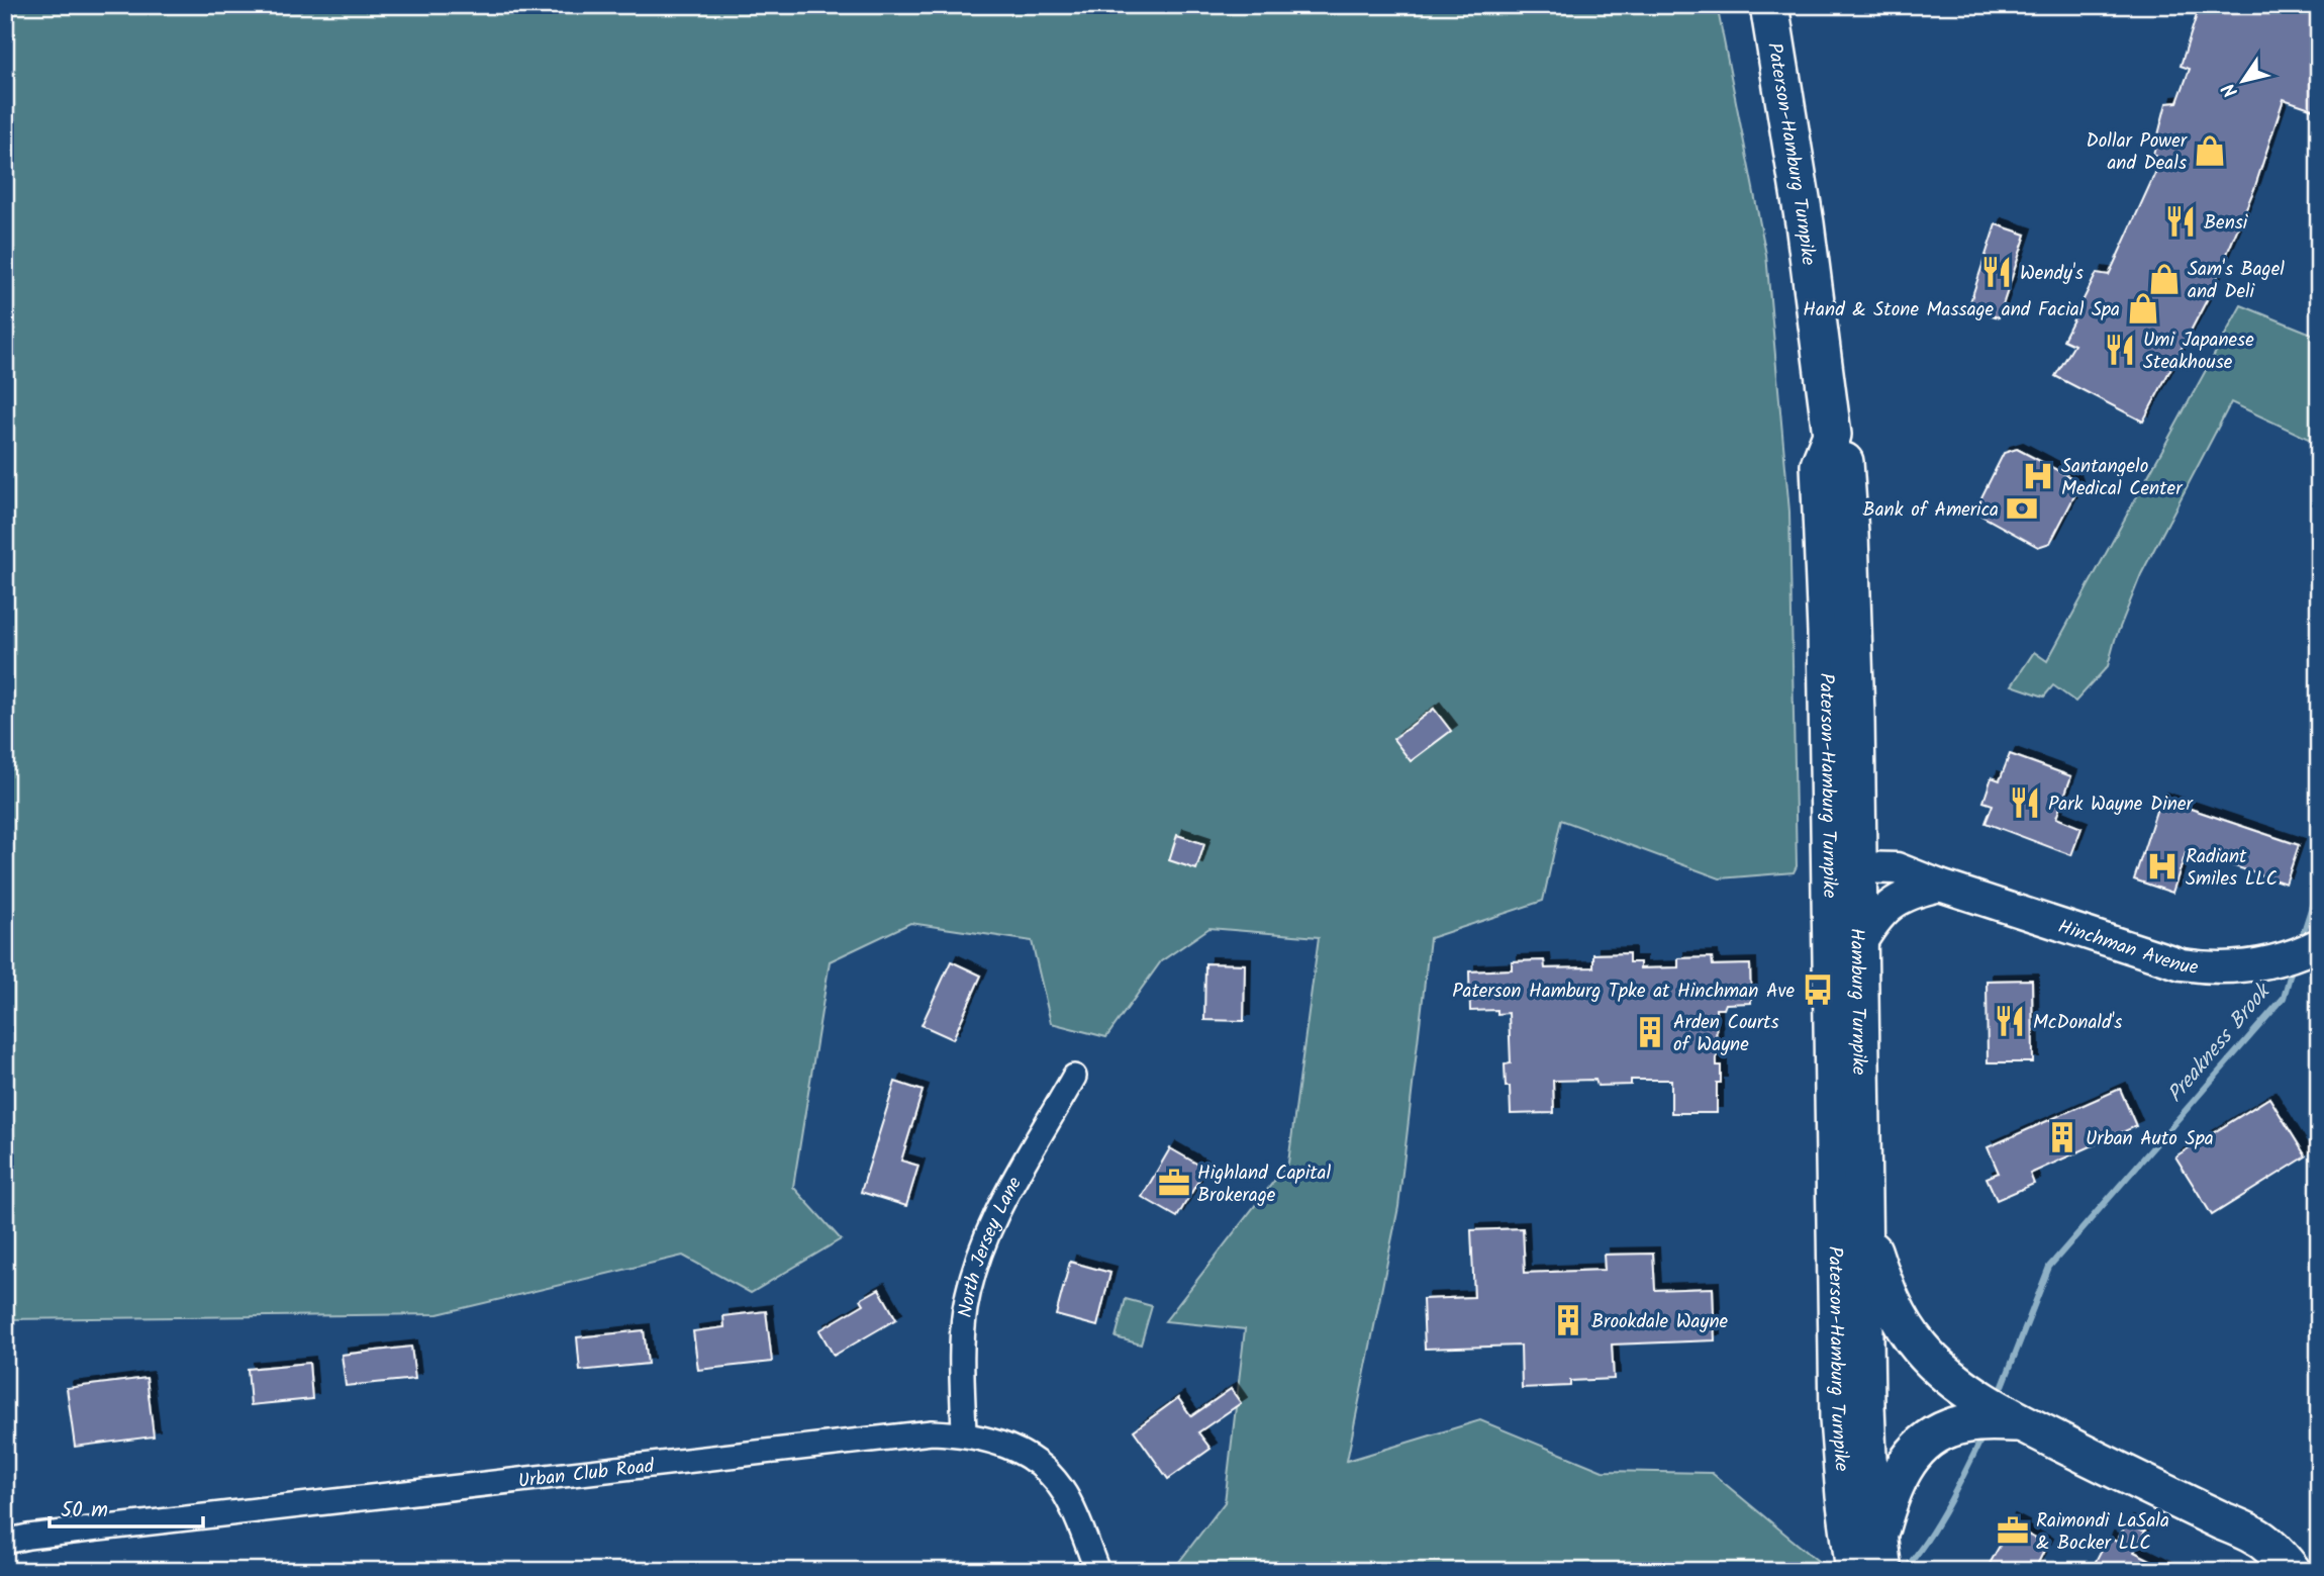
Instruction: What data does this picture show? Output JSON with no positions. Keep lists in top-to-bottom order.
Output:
{
  "streets": {
    "main road": ["Paterson-Hamburg Turnpike", "Hamburg Turnpike"],
    "street": ["Hinchman Avenue", "North Jersey Lane", "Urban Club Road"]
  },
  "crossings": [
    ["Paterson-Hamburg Turnpike", "Hinchman Avenue"],
    ["Paterson-Hamburg Turnpike", "Hamburg Turnpike"],
    ["Hinchman Avenue", "Hamburg Turnpike"],
    ["North Jersey Lane", "Urban Club Road"]
  ],
  "water": ["Preakness Brook"],
  "places": {
    "shop": ["Dollar Power and Deals", "Sam's Bagel and Deli", "Hand & Stone Massage and Facial Spa"],
    "restaurant": [
      "Bensi",
      "Wendy's",
      "Umi Japanese Steakhouse",
      "Park Wayne Diner",
      "McDonald's"
    ],
    "hospital": ["Santangelo Medical Center", "Radiant Smiles LLC"],
    "bank": ["Bank of America"],
    "bus stop": ["Paterson Hamburg Tpke at Hinchman Ave"],
    "building": ["Arden Courts of Wayne", "Urban Auto Spa", "Brookdale Wayne"],
    "office": ["Highland Capital Brokerage", "Raimondi LaSala & Bocker LLC"]
  },
  "scale_bar": "50 m",
  "north": "bottom left"
}
